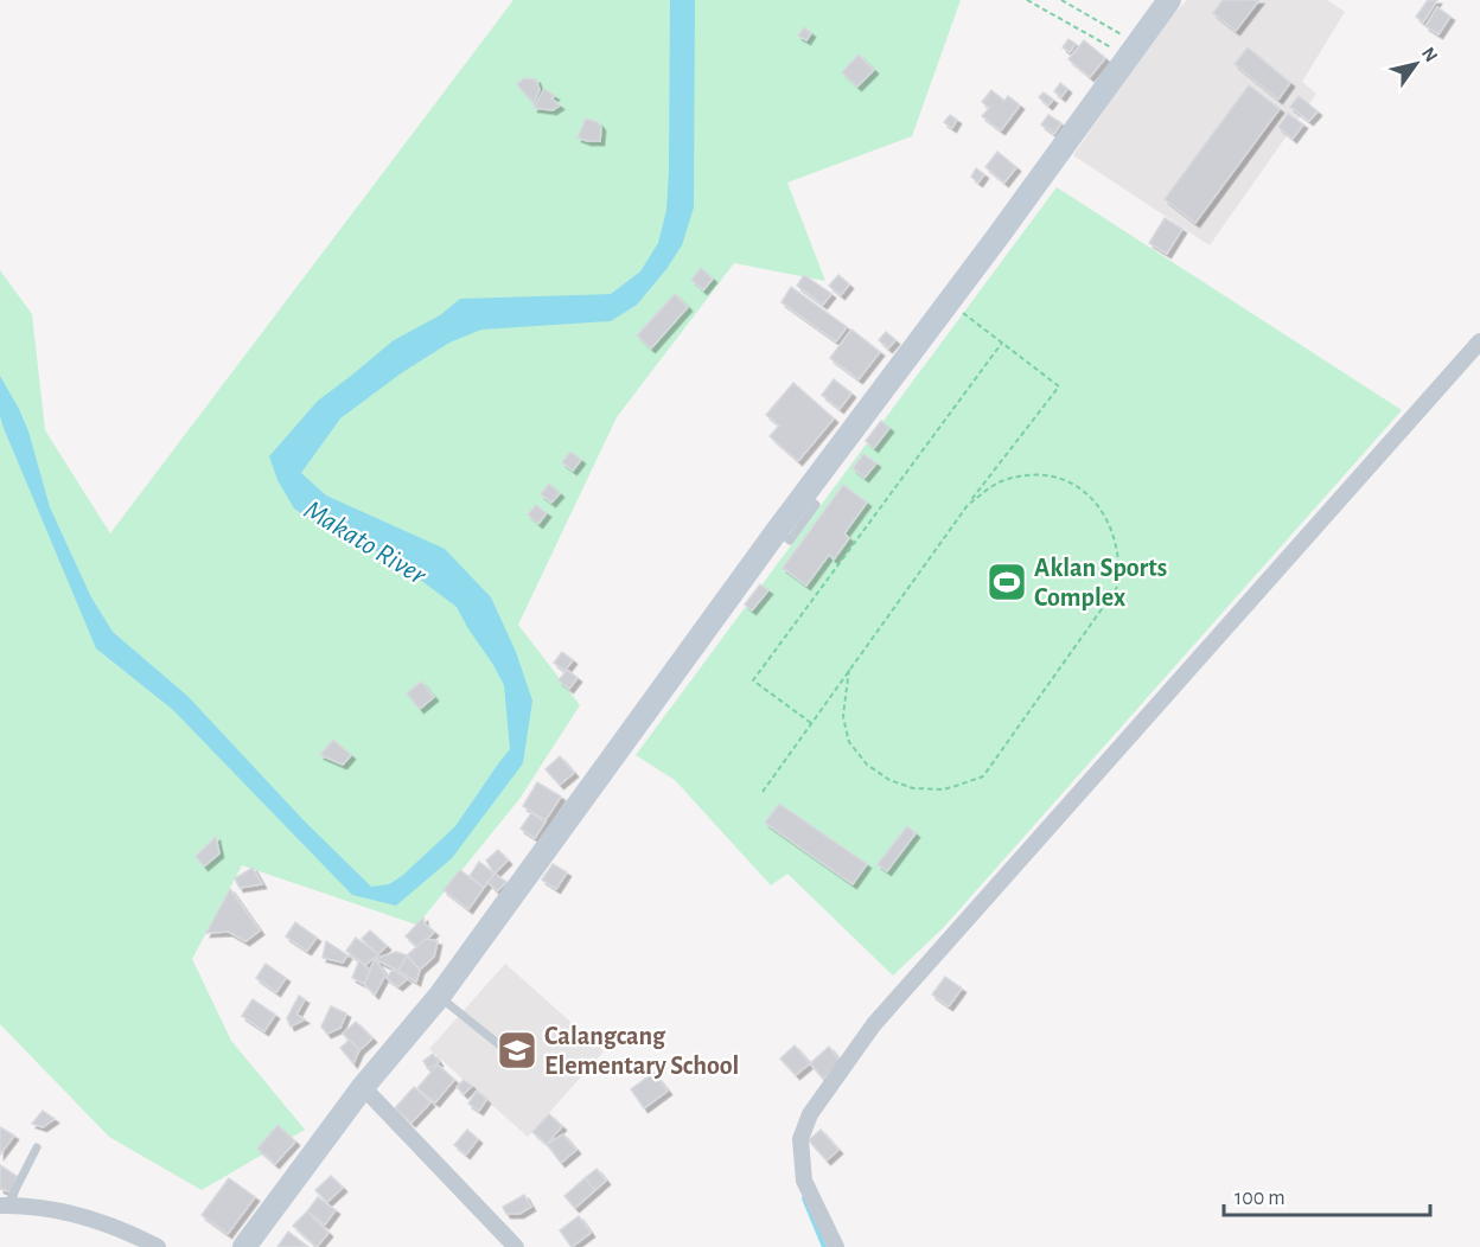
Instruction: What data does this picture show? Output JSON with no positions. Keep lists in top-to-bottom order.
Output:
{
  "water": ["Makato River"],
  "places": {
    "sports": ["Aklan Sports Complex"],
    "school or university": ["Calangcang Elementary School"]
  },
  "scale_bar": "100 m",
  "north": "top right"
}
